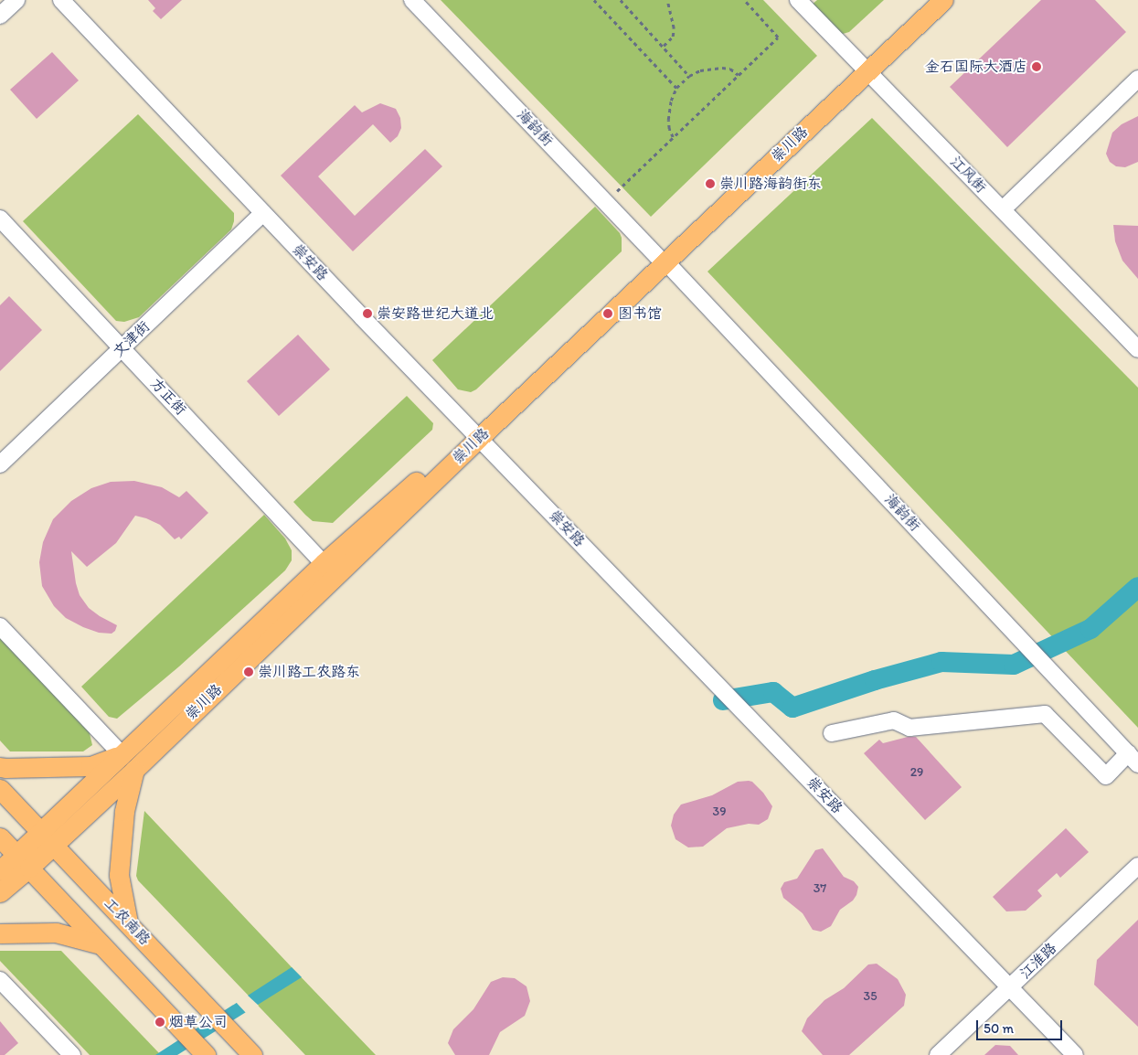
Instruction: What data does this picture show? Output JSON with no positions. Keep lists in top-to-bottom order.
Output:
{
  "streets": {
    "main road": ["崇川路", "工农南路"],
    "street": [
      "海韵街",
      "江风街",
      "崇安路",
      "文津街",
      "方正街",
      "江淮路"
    ]
  },
  "crossings": [
    ["海韵街", "崇川路"],
    ["崇川路", "江风街"],
    ["崇川路", "崇安路"],
    ["崇川路", "方正街"],
    ["崇川路", "工农南路"],
    ["崇安路", "文津街"],
    ["崇安路", "江淮路"],
    ["文津街", "方正街"]
  ],
  "places": [
    "金石国际大酒店",
    "崇川路海韵街东",
    "崇安路世纪大道北",
    "图书馆",
    "崇川路工农路东",
    "烟草公司"
  ],
  "house_numbers": [
    "29",
    "39",
    "37",
    "35"
  ],
  "scale_bar": "50 m"
}
